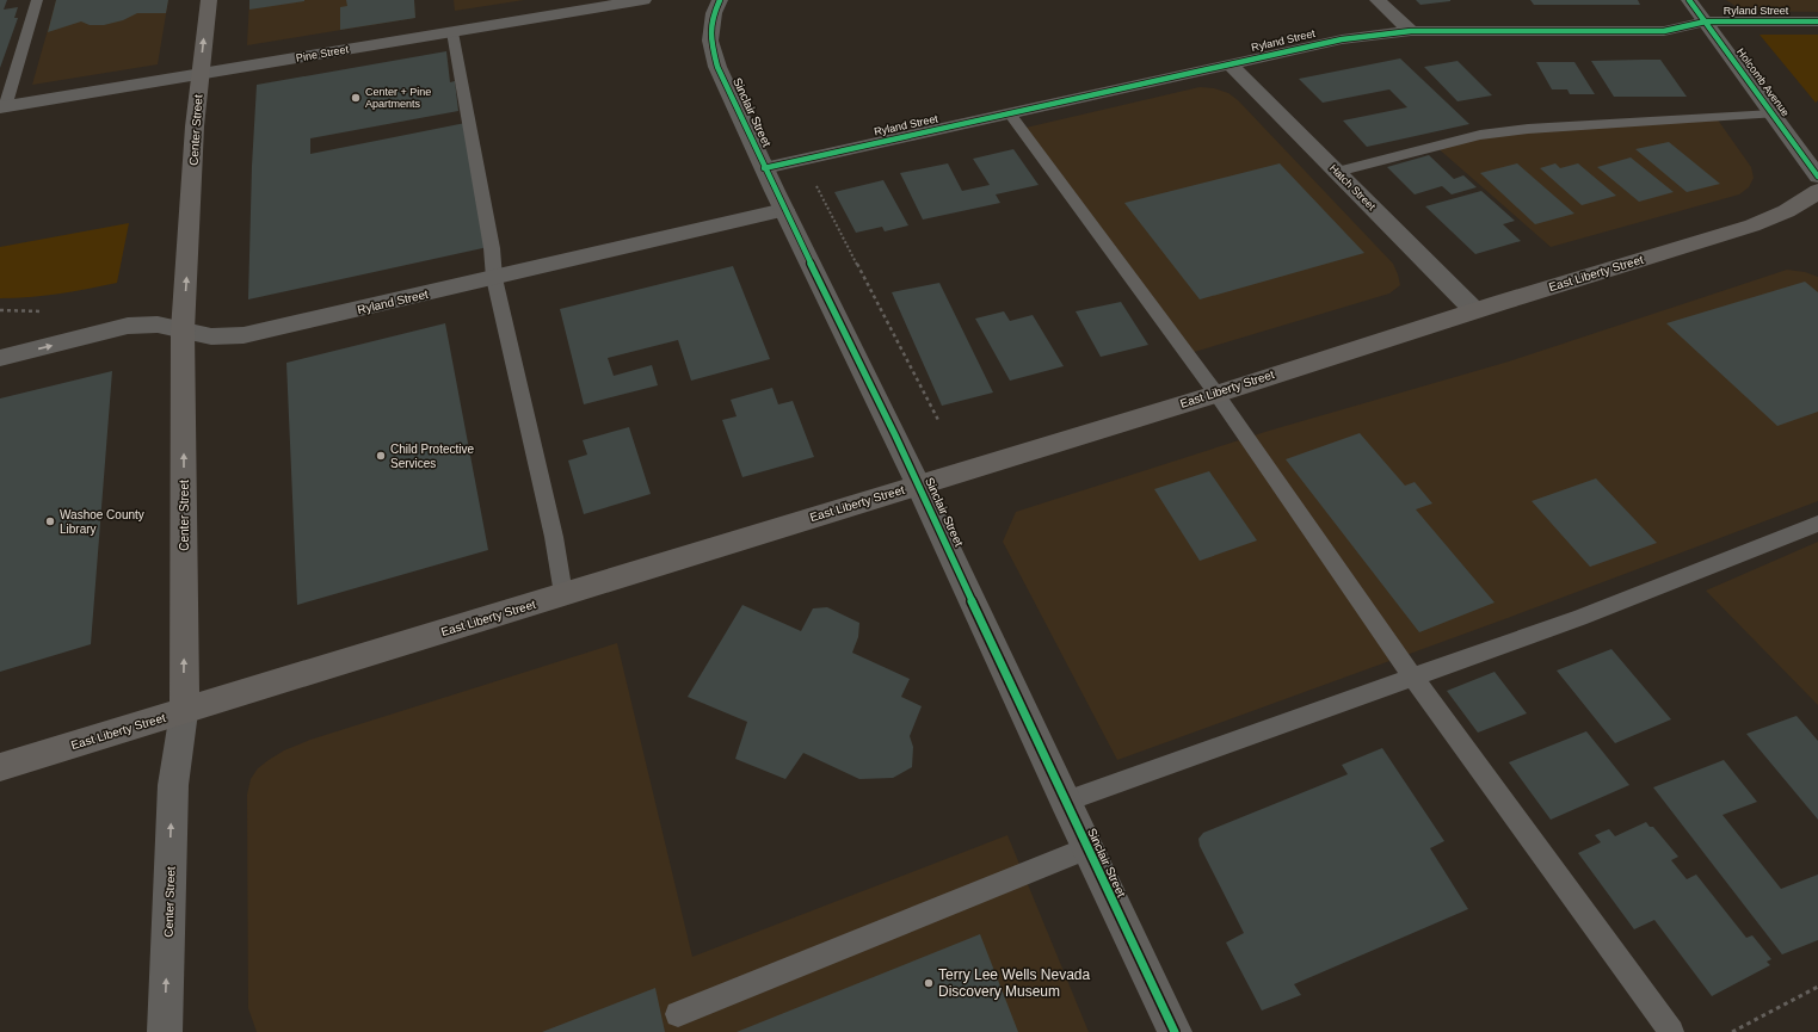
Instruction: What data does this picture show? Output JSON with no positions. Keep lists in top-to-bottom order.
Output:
{
  "streets": {
    "main road": ["Center Street", "East Liberty Street"],
    "street": [
      "Ryland Street",
      "Pine Street",
      "Holcomb Avenue",
      "Sinclair Street",
      "Hatch Street"
    ]
  },
  "crossings": [
    ["Ryland Street", "Holcomb Avenue"],
    ["Ryland Street", "Sinclair Street"],
    ["Ryland Street", "Center Street"],
    ["Ryland Street", "Hatch Street"],
    ["Pine Street", "Center Street"],
    ["Sinclair Street", "East Liberty Street"],
    ["Center Street", "East Liberty Street"],
    ["Hatch Street", "East Liberty Street"]
  ],
  "one_way": ["Center Street"],
  "places": [
    "Center + Pine Apartments",
    "Child Protective Services",
    "Washoe County Library",
    "Terry Lee Wells Nevada Discovery Museum"
  ]
}
